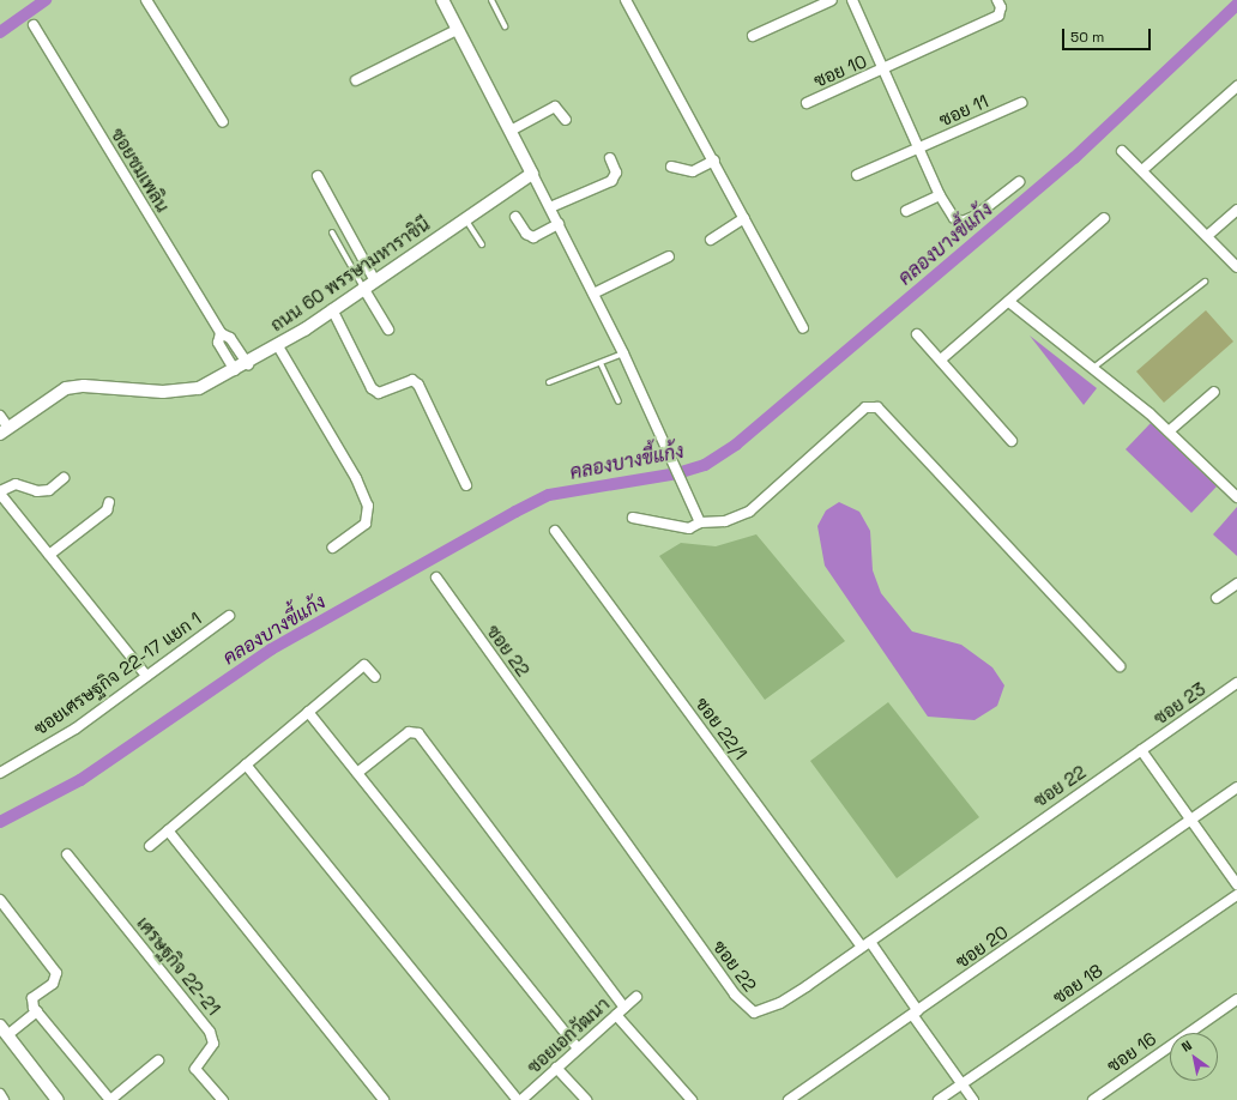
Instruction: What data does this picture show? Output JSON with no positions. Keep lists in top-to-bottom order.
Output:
{
  "streets": {
    "street": [
      "ซอย 10",
      "ซอย 11",
      "ซอยชมเพลิน",
      "ถนน 60 พรรษามหาราชินี",
      "ซอย 22",
      "ซอยเศรษฐกิจ 22-17 แยก 1",
      "ซอย 23",
      "ซอย 22/1",
      "ซอย 20",
      "เศรษฐกิจ 22-21",
      "ซอย 18",
      "ซอยเอกวัฒนา",
      "ซอย 16"
    ]
  },
  "crossings": [
    ["ซอยชมเพลิน", "ถนน 60 พรรษามหาราชินี"],
    ["ซอย 22", "ซอย 23"],
    ["ซอย 22", "ซอย 22/1"],
    ["ซอย 22/1", "ซอย 20"],
    ["ซอย 22/1", "ซอย 18"]
  ],
  "water": ["คลองบางขี้แก้ง"],
  "scale_bar": "50 m",
  "north": "top left"
}
